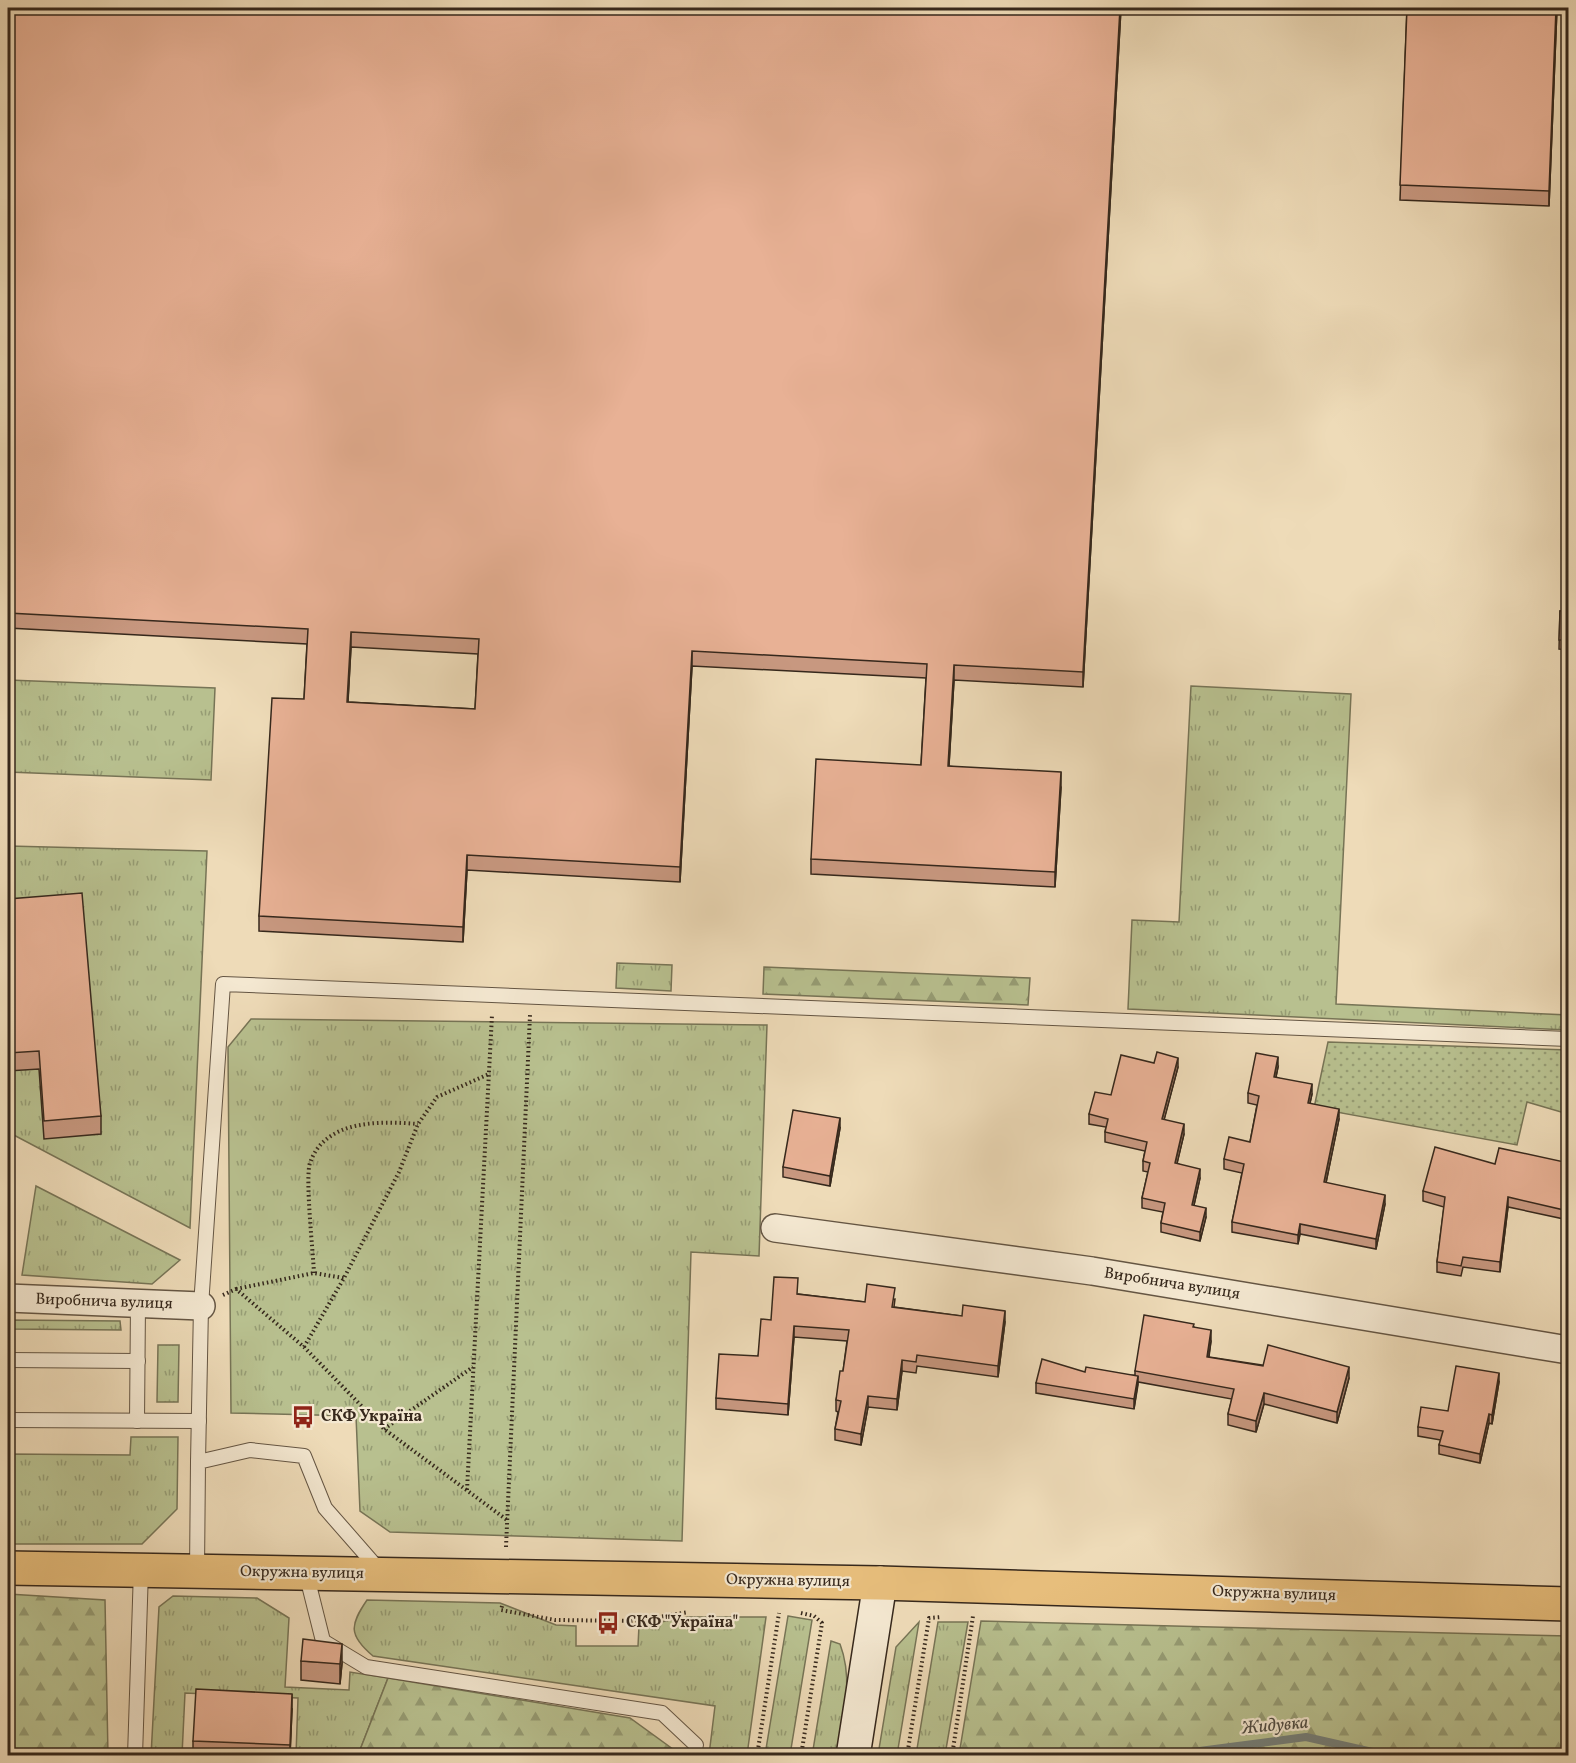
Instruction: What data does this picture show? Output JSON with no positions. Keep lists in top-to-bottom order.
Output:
{
  "streets": {
    "main road": ["Окружна вулиця"],
    "street": ["Виробнича вулиця"]
  },
  "water": ["Жидувка"],
  "places": {
    "bus stop": ["СКФ Україна", "СКФ \"Україна\""]
  }
}
